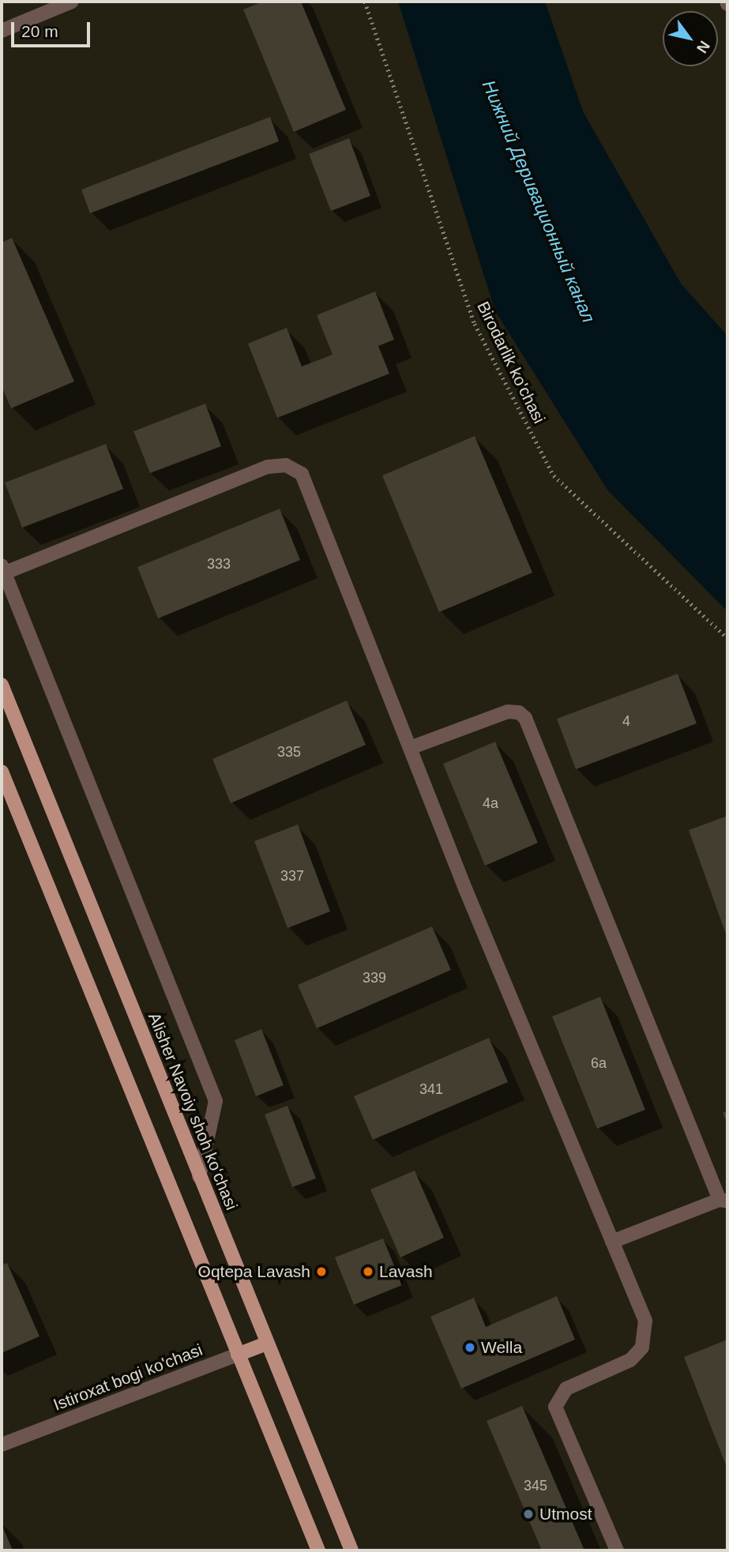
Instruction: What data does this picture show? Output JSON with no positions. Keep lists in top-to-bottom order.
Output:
{
  "streets": {
    "main road": ["Alisher Navoiy shoh koʻchasi", "Istiroxat bogi ko'chasi"],
    "path": ["Birodarlik ko'chasi"]
  },
  "crossings": [
    ["Alisher Navoiy shoh koʻchasi", "Istiroxat bogi ko'chasi"]
  ],
  "water": ["Нижний Деривационный канал"],
  "places": [
    "Oqtepa Lavash",
    "Lavash",
    "Wella",
    "Utmost"
  ],
  "house_numbers": [
    "333",
    "4",
    "335",
    "4a",
    "337",
    "339",
    "6a",
    "341",
    "345"
  ],
  "scale_bar": "20 m",
  "north": "bottom right"
}
